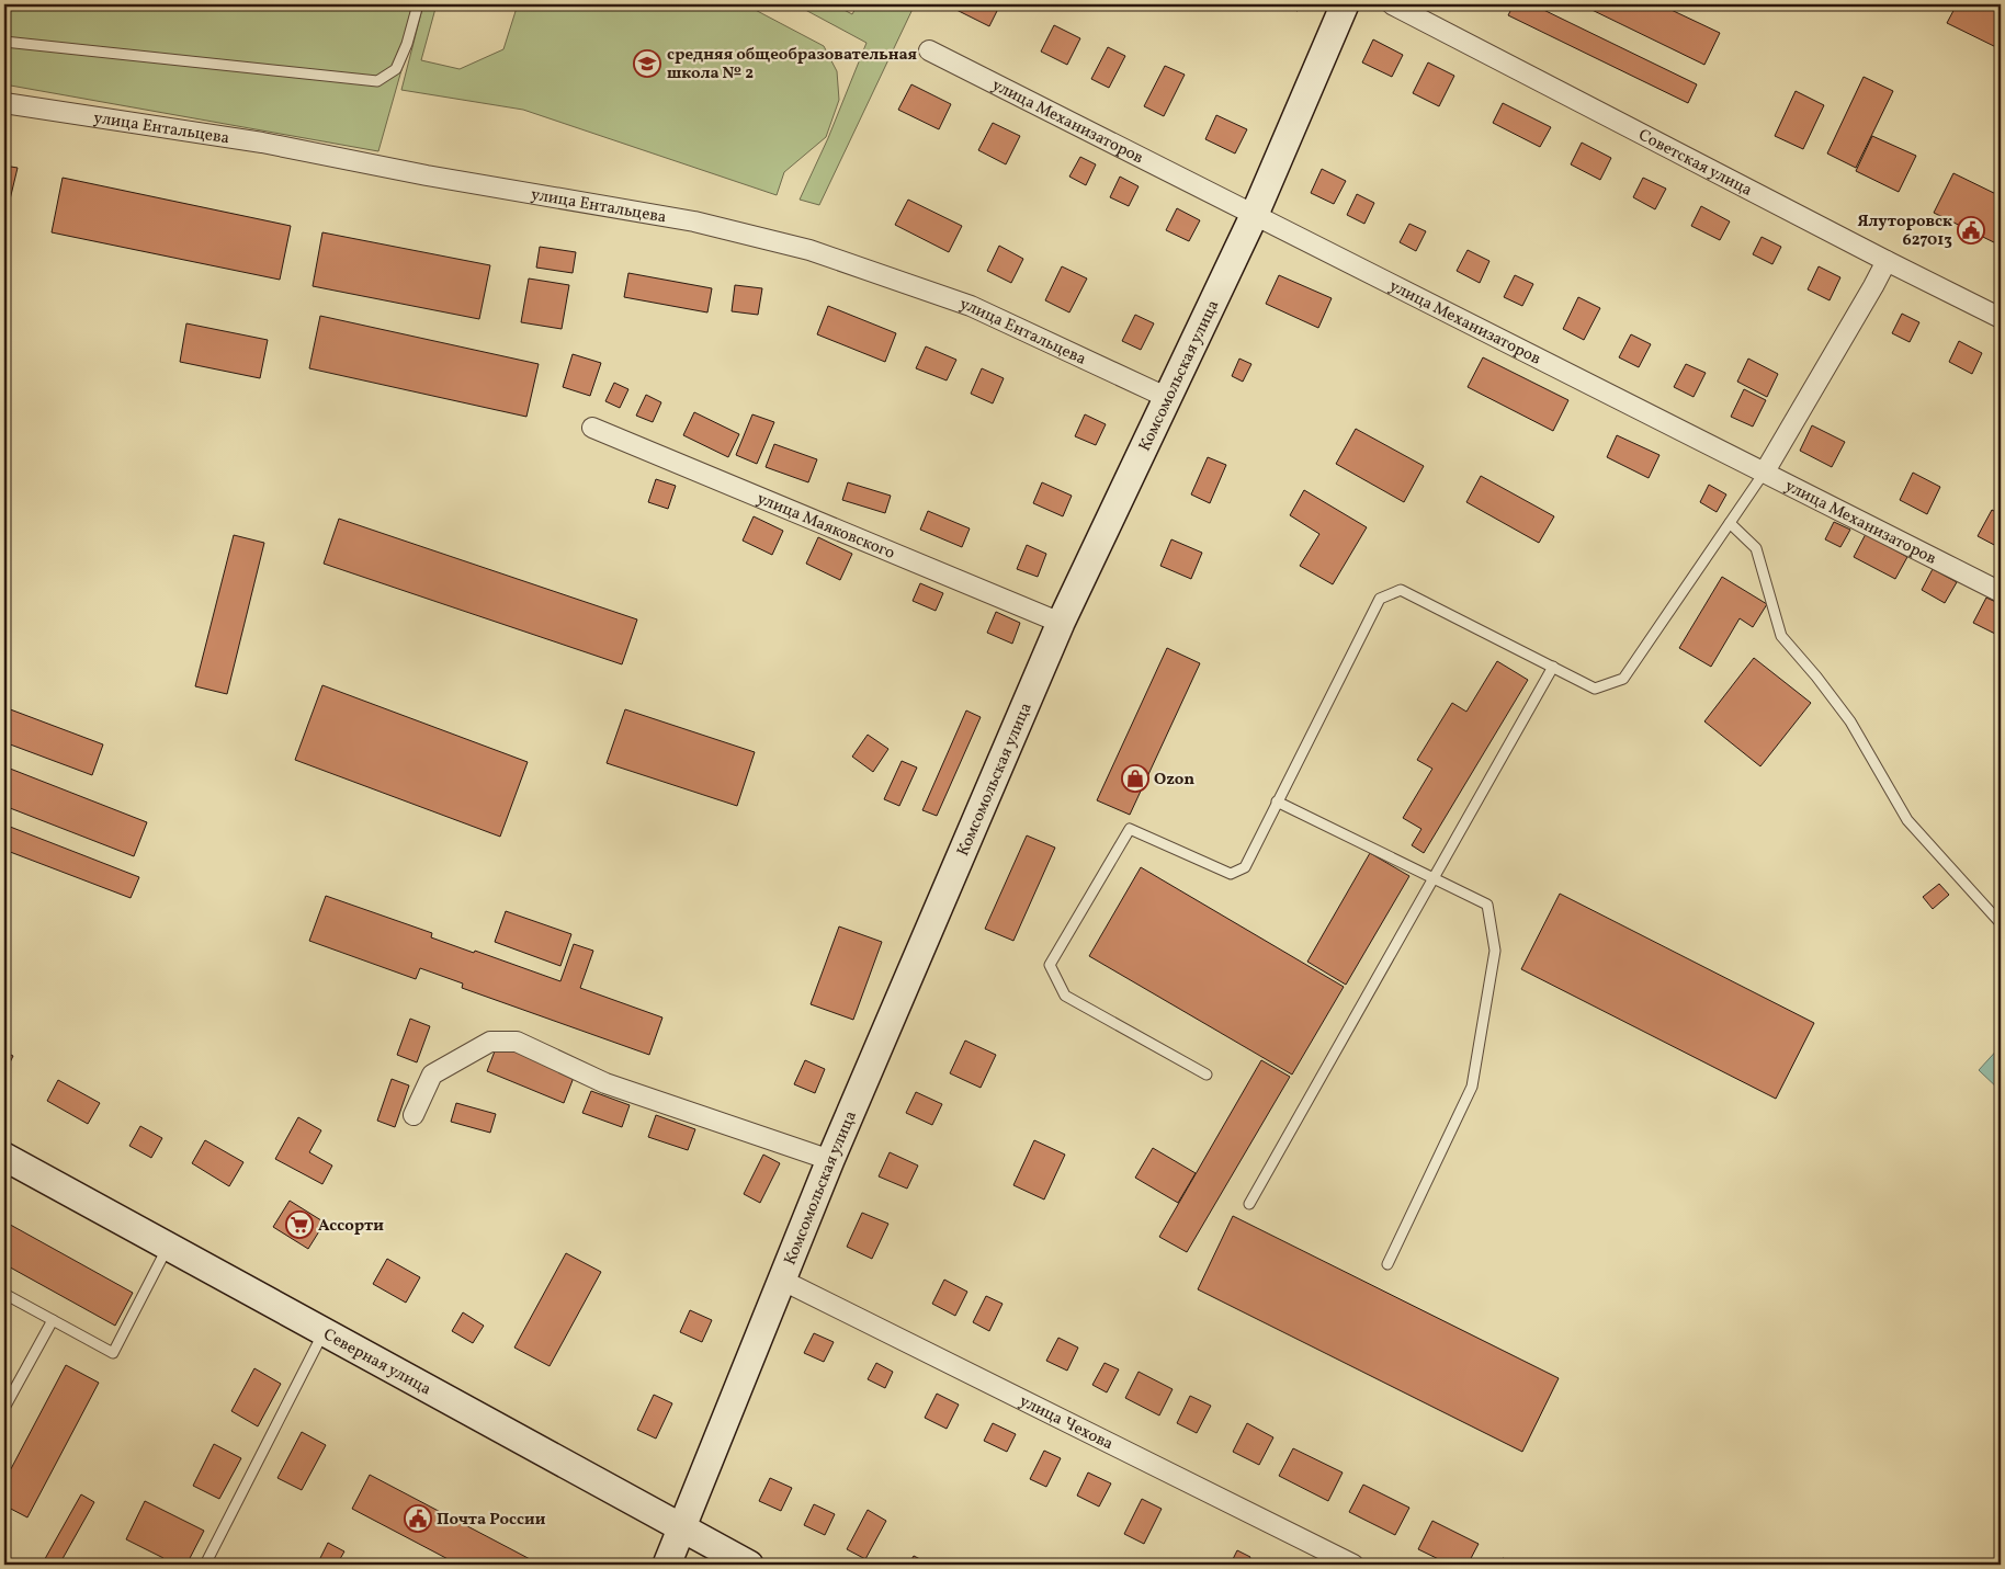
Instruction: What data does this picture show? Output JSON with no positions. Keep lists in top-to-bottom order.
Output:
{
  "streets": {
    "street": [
      "улица Механизаторов",
      "улица Ентальцева",
      "Советская улица",
      "Комсомольская улица",
      "улица Маяковского",
      "Северная улица",
      "улица Чехова"
    ]
  },
  "crossings": [
    ["улица Механизаторов", "Комсомольская улица"],
    ["улица Ентальцева", "Комсомольская улица"],
    ["Комсомольская улица", "улица Маяковского"],
    ["Комсомольская улица", "Северная улица"],
    ["Комсомольская улица", "улица Чехова"]
  ],
  "places": {
    "school or university": ["средняя общеобразовательная школа № 2"],
    "public building": ["Ялуторовск 627013", "Почта России"],
    "shop": ["Ozon"],
    "supermarket": ["Ассорти"]
  }
}
